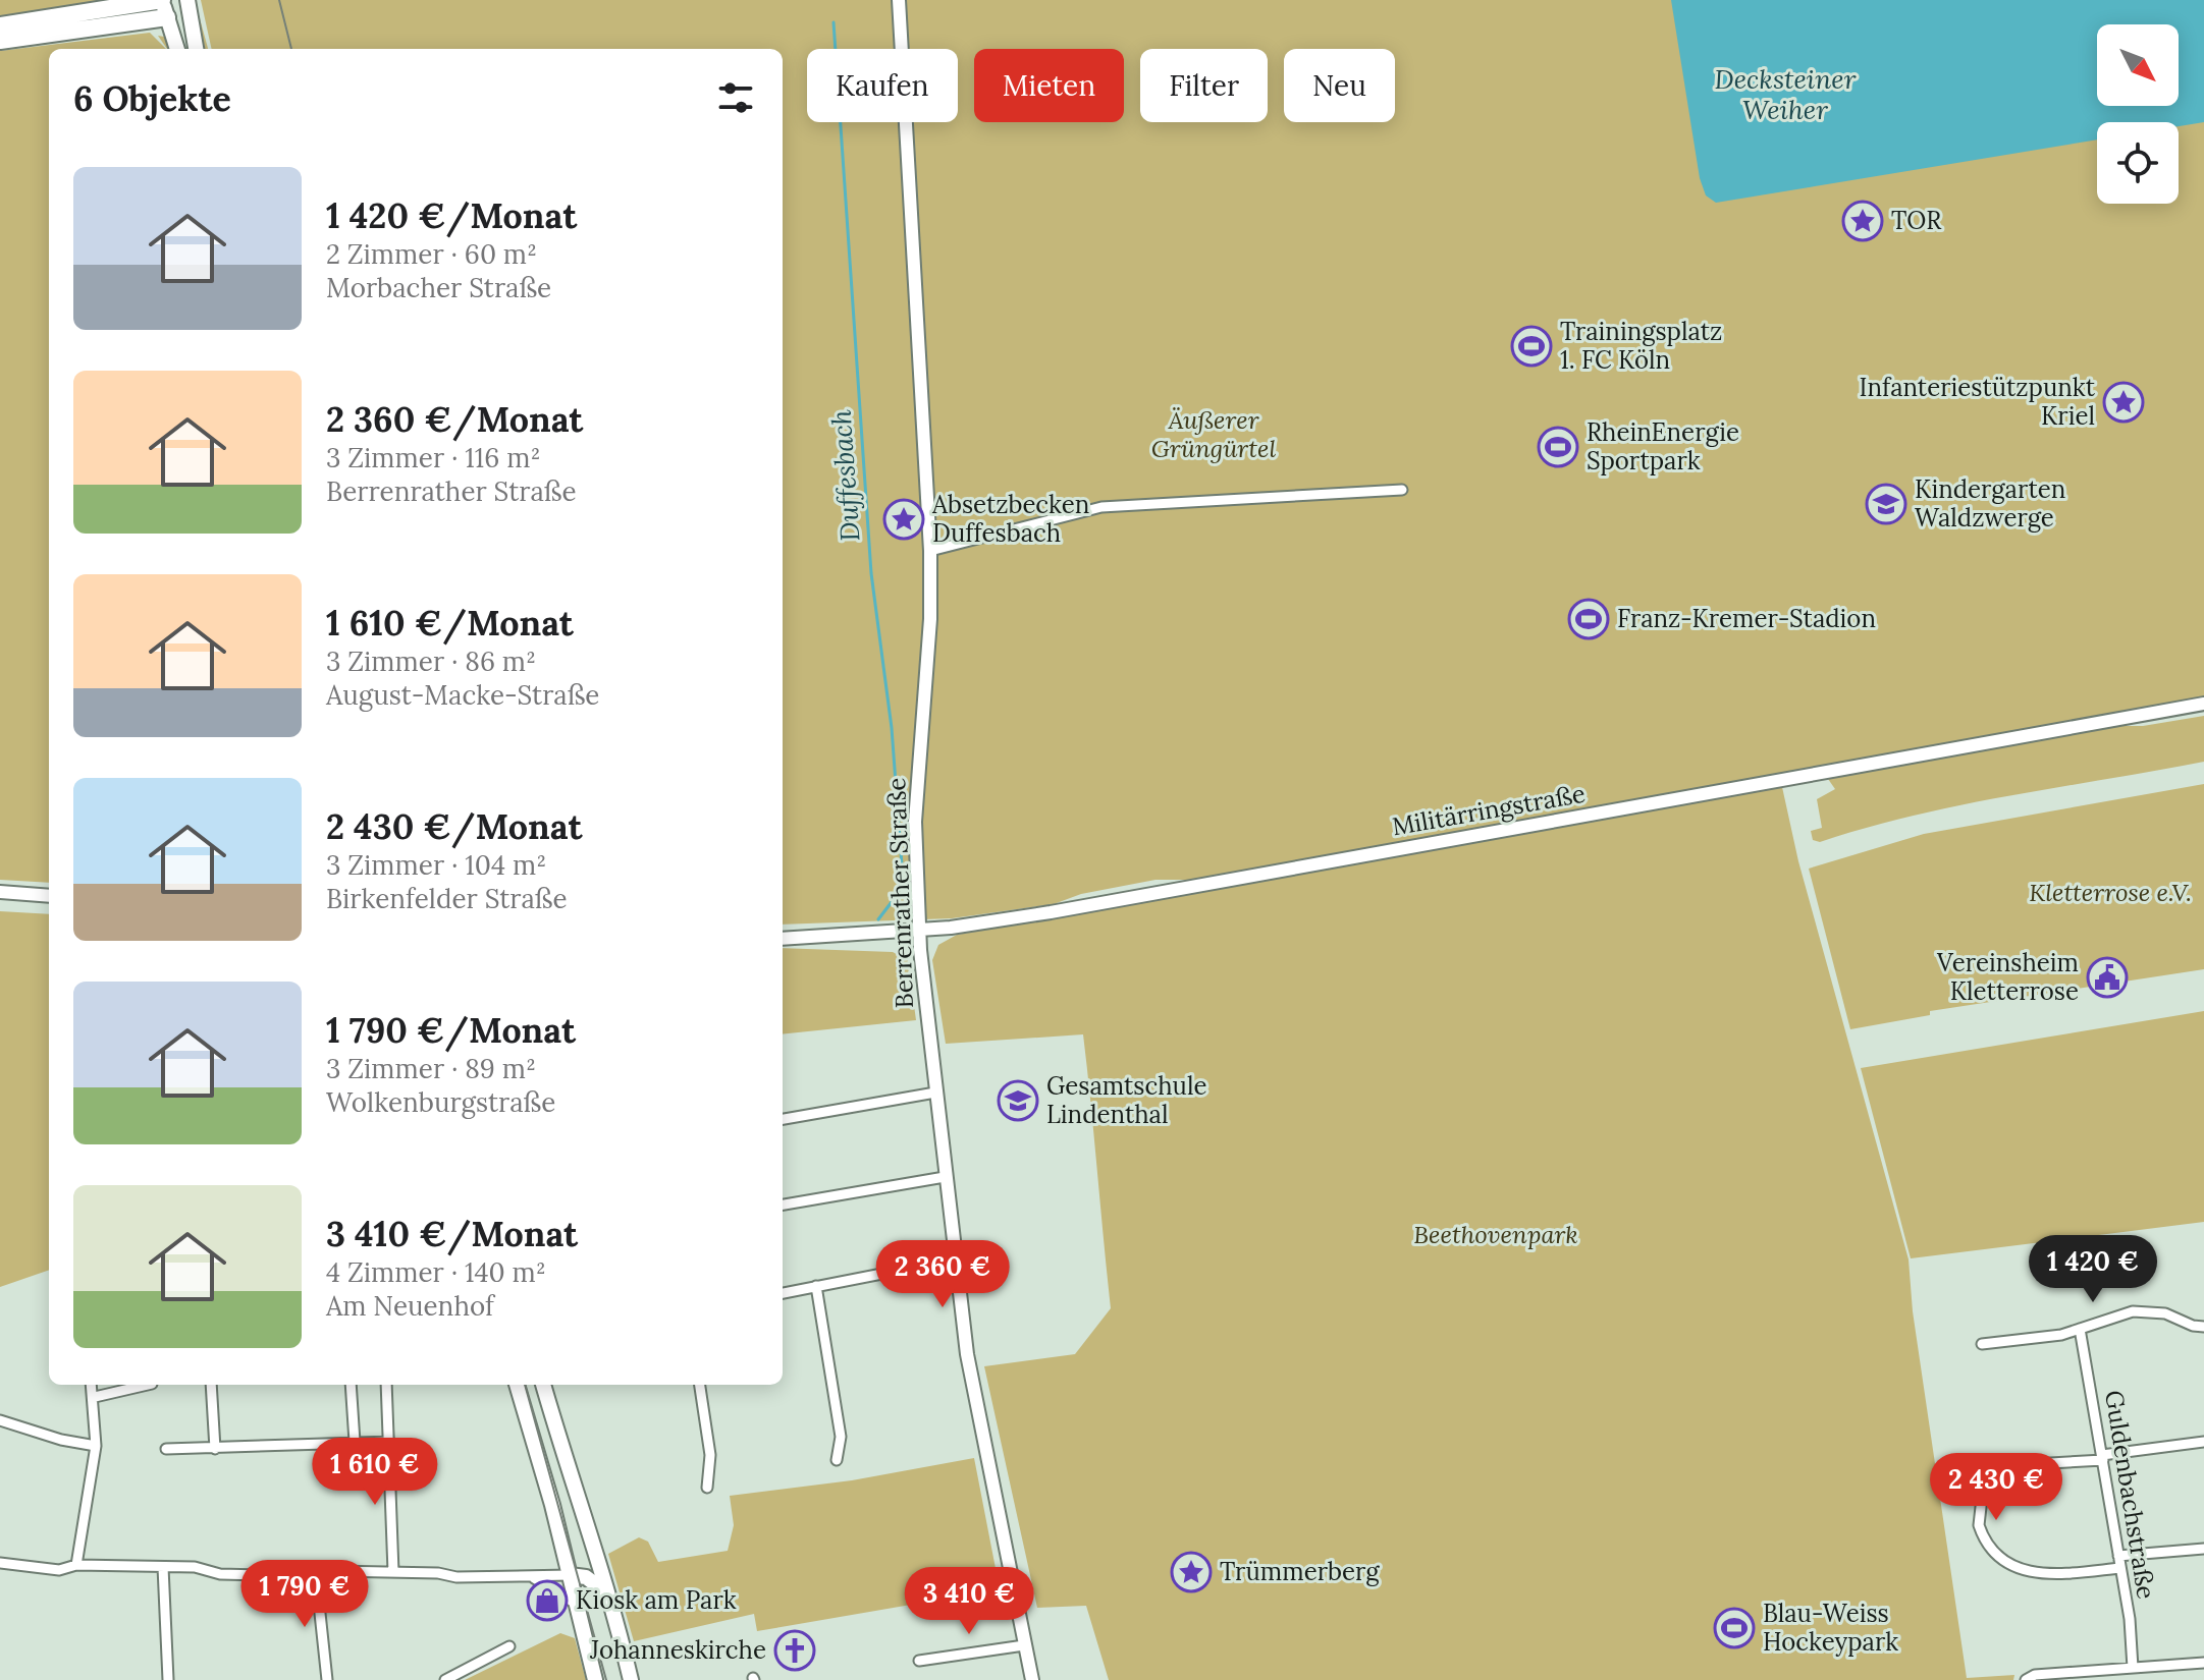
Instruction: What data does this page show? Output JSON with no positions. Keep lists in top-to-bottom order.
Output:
{
  "streets": {
    "street": ["Militärringstraße", "Berrenrather Straße", "Guldenbachstraße"]
  },
  "crossings": [
    ["Militärringstraße", "Berrenrather Straße"]
  ],
  "water": ["Decksteiner Weiher", "Duffesbach"],
  "parks": ["Äußerer Grüngürtel", "Kletterrose e.V.", "Beethovenpark"],
  "places": {
    "place": [
      "TOR",
      "Infanteriestützpunkt Kriel",
      "Absetzbecken Duffesbach",
      "Trümmerberg"
    ],
    "sports": [
      "Trainingsplatz 1. FC Köln",
      "RheinEnergie Sportpark",
      "Franz-Kremer-Stadion",
      "Blau-Weiss Hockeypark"
    ],
    "school or university": ["Kindergarten Waldzwerge", "Gesamtschule Lindenthal"],
    "public building": ["Vereinsheim Kletterrose"],
    "shop": ["Kiosk am Park"],
    "church": ["Johanneskirche"]
  },
  "north": "bottom right",
  "page": {
    "chip": [
      "Kaufen",
      "Mieten",
      "Filter",
      "Neu"
    ],
    "heading": "6 Objekte",
    "list": [
      {
        "name": "1 420 €/Monat",
        "note": "2 Zimmer · 60 m² · Morbacher Straße"
      },
      {
        "name": "2 360 €/Monat",
        "note": "3 Zimmer · 116 m² · Berrenrather Straße"
      },
      {
        "name": "1 610 €/Monat",
        "note": "3 Zimmer · 86 m² · August-Macke-Straße"
      },
      {
        "name": "2 430 €/Monat",
        "note": "3 Zimmer · 104 m² · Birkenfelder Straße"
      },
      {
        "name": "1 790 €/Monat",
        "note": "3 Zimmer · 89 m² · Wolkenburgstraße"
      },
      {
        "name": "3 410 €/Monat",
        "note": "4 Zimmer · 140 m² · Am Neuenhof"
      }
    ],
    "price": [
      "1 420 €",
      "2 360 €",
      "1 610 €",
      "2 430 €",
      "1 790 €",
      "3 410 €"
    ]
  }
}
